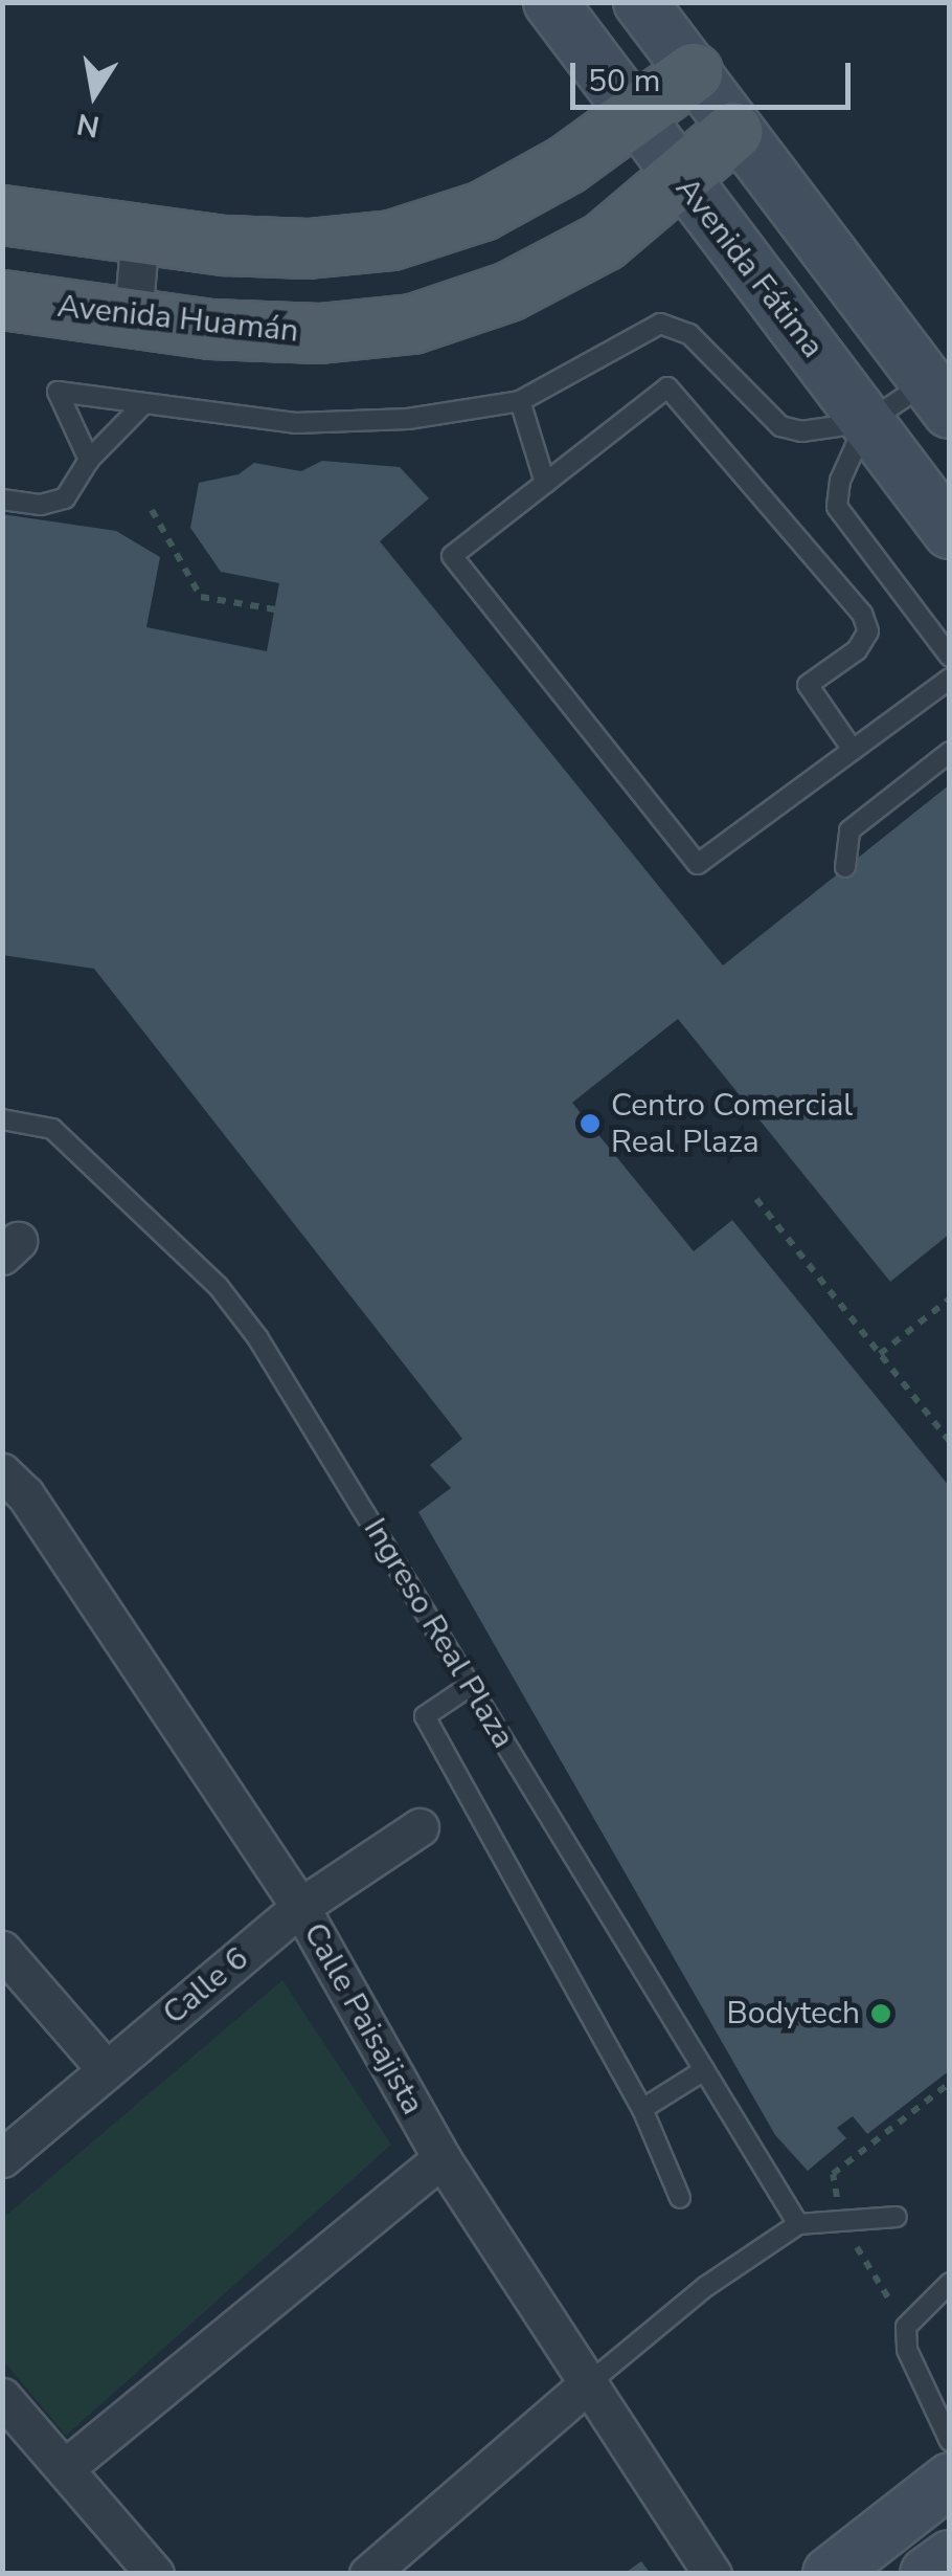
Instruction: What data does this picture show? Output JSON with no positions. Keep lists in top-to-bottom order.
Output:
{
  "streets": {
    "main road": ["Avenida Fátima", "Avenida Huamán"],
    "street": ["Calle 6", "Calle Paisajista"],
    "lane": ["Ingreso Real Plaza"]
  },
  "crossings": [
    ["Avenida Fátima", "Avenida Huamán"],
    ["Calle 6", "Calle Paisajista"]
  ],
  "places": ["Centro Comercial Real Plaza", "Bodytech"],
  "scale_bar": "50 m",
  "north": "bottom"
}
